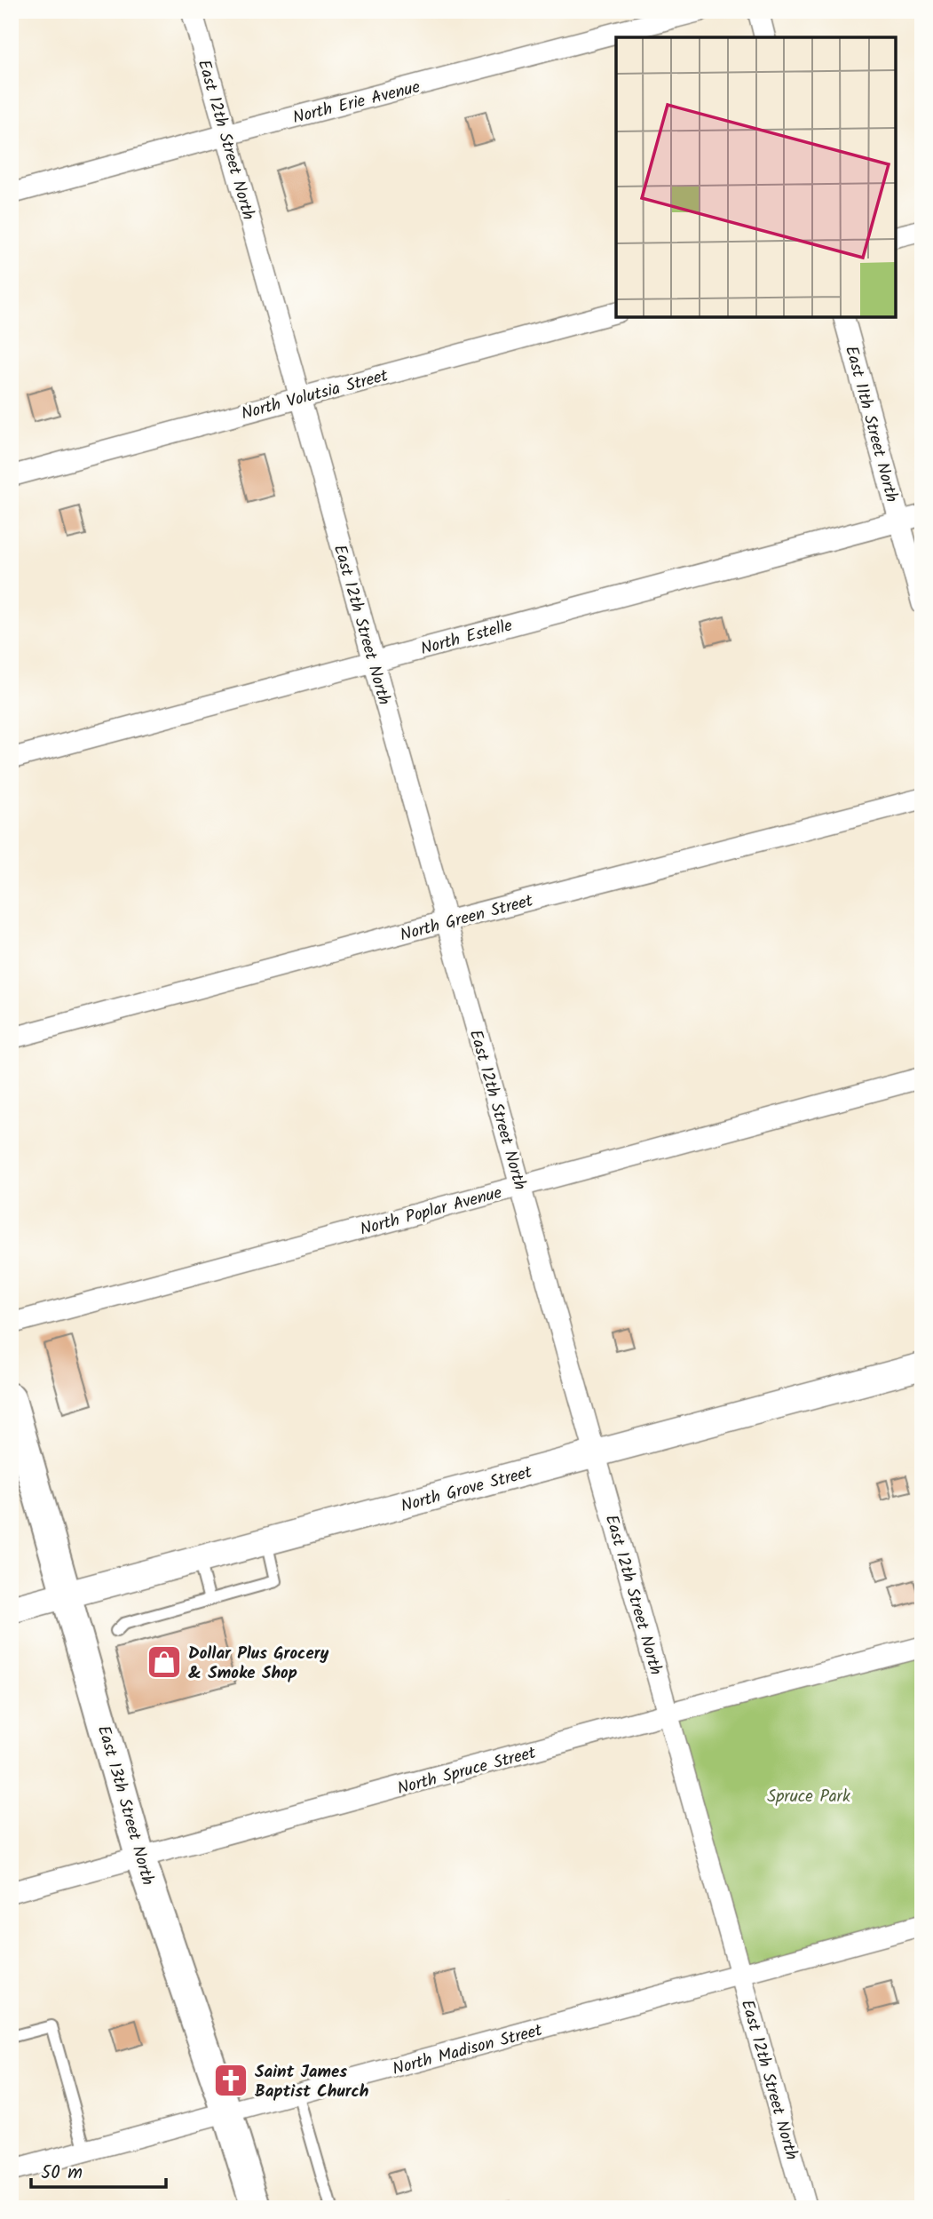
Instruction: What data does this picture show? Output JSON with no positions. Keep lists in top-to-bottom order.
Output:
{
  "streets": {
    "main road": ["East 13th Street North"],
    "street": [
      "North Erie Avenue",
      "East 12th Street North",
      "North Volutsia Street",
      "East 11th Street North",
      "North Estelle",
      "North Green Street",
      "North Poplar Avenue",
      "North Grove Street",
      "North Spruce Street",
      "North Madison Street"
    ]
  },
  "crossings": [
    ["North Erie Avenue", "East 12th Street North"],
    ["East 12th Street North", "North Volutsia Street"],
    ["East 12th Street North", "North Estelle"],
    ["East 12th Street North", "North Green Street"],
    ["East 12th Street North", "North Poplar Avenue"],
    ["East 12th Street North", "North Grove Street"],
    ["East 12th Street North", "North Spruce Street"],
    ["East 12th Street North", "North Madison Street"],
    ["East 11th Street North", "North Estelle"],
    ["North Grove Street", "East 13th Street North"],
    ["North Spruce Street", "East 13th Street North"],
    ["East 13th Street North", "North Madison Street"]
  ],
  "parks": ["Spruce Park"],
  "places": {
    "shop": ["Dollar Plus Grocery & Smoke Shop"],
    "church": ["Saint James Baptist Church"]
  },
  "scale_bar": "50 m"
}
